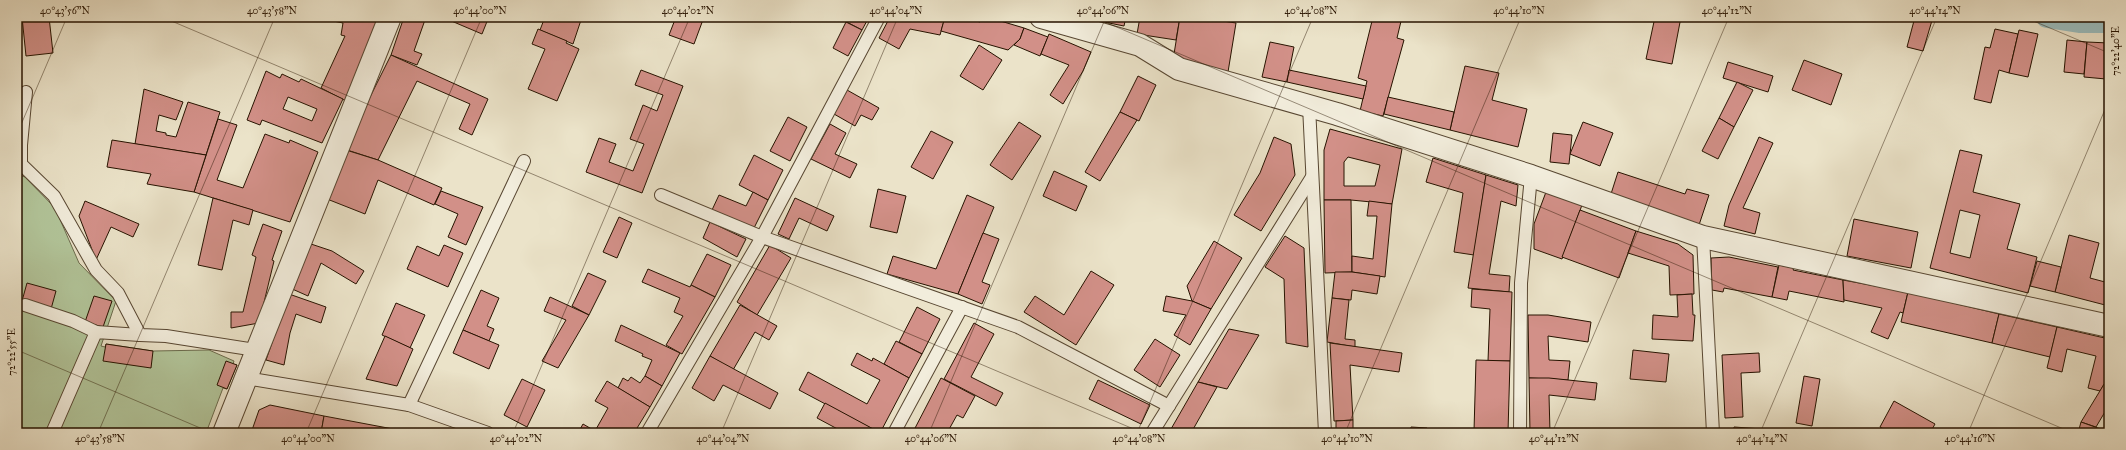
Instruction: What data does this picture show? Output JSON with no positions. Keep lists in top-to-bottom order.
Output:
{
  "coordinates": [
    "40°43'56\"N",
    "40°43'58\"N",
    "40°44'00\"N",
    "40°44'02\"N",
    "40°44'04\"N",
    "40°44'06\"N",
    "40°44'08\"N",
    "40°44'10\"N",
    "40°44'12\"N",
    "40°44'14\"N",
    "72°22'40\"E",
    "72°22'55\"E",
    "40°44'16\"N"
  ]
}
